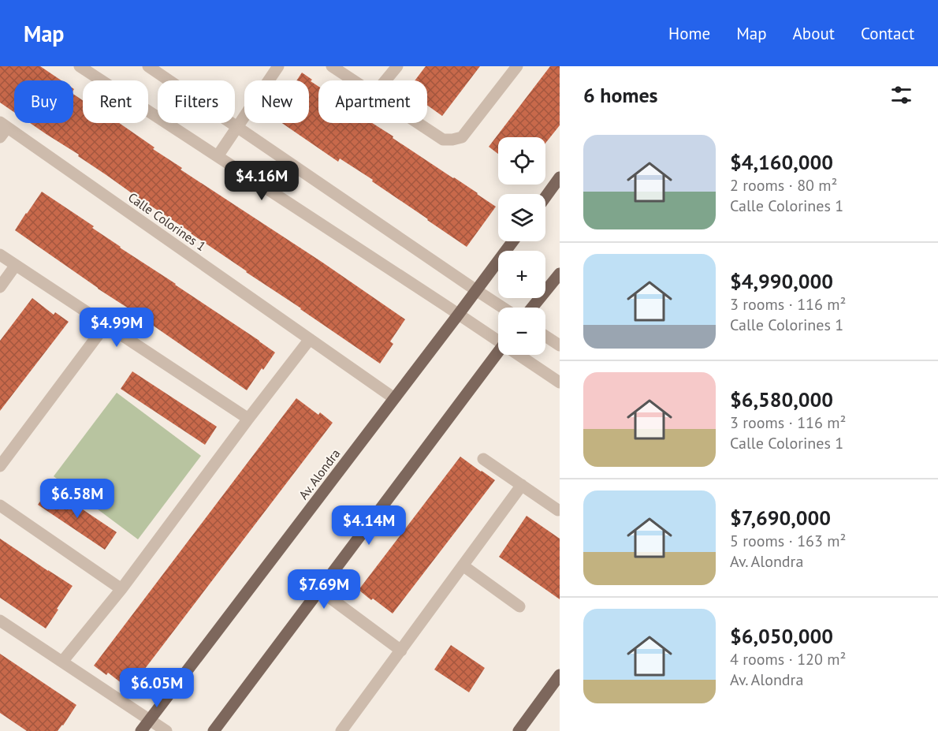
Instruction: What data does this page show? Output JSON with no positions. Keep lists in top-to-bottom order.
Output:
{
  "streets": {
    "main road": ["Av. Alondra"],
    "street": ["Calle Colorines 1"]
  },
  "crossings": [
    ["Calle Colorines 1", "Av. Alondra"]
  ],
  "page": {
    "header": "Map",
    "nav": [
      "Home",
      "Map",
      "About",
      "Contact"
    ],
    "heading": "6 homes",
    "chip": [
      "Buy",
      "Rent",
      "Filters",
      "New",
      "Apartment"
    ],
    "list": [
      {
        "name": "$4,160,000",
        "note": "2 rooms · 80 m² · Calle Colorines 1"
      },
      {
        "name": "$4,990,000",
        "note": "3 rooms · 116 m² · Calle Colorines 1"
      },
      {
        "name": "$6,580,000",
        "note": "3 rooms · 116 m² · Calle Colorines 1"
      },
      {
        "name": "$7,690,000",
        "note": "5 rooms · 163 m² · Av. Alondra"
      },
      {
        "name": "$6,050,000",
        "note": "4 rooms · 120 m² · Av. Alondra"
      }
    ],
    "map_buttons": ["+", "−"],
    "price": [
      "$4.16M",
      "$4.99M",
      "$6.58M",
      "$4.14M",
      "$7.69M",
      "$6.05M"
    ]
  }
}
